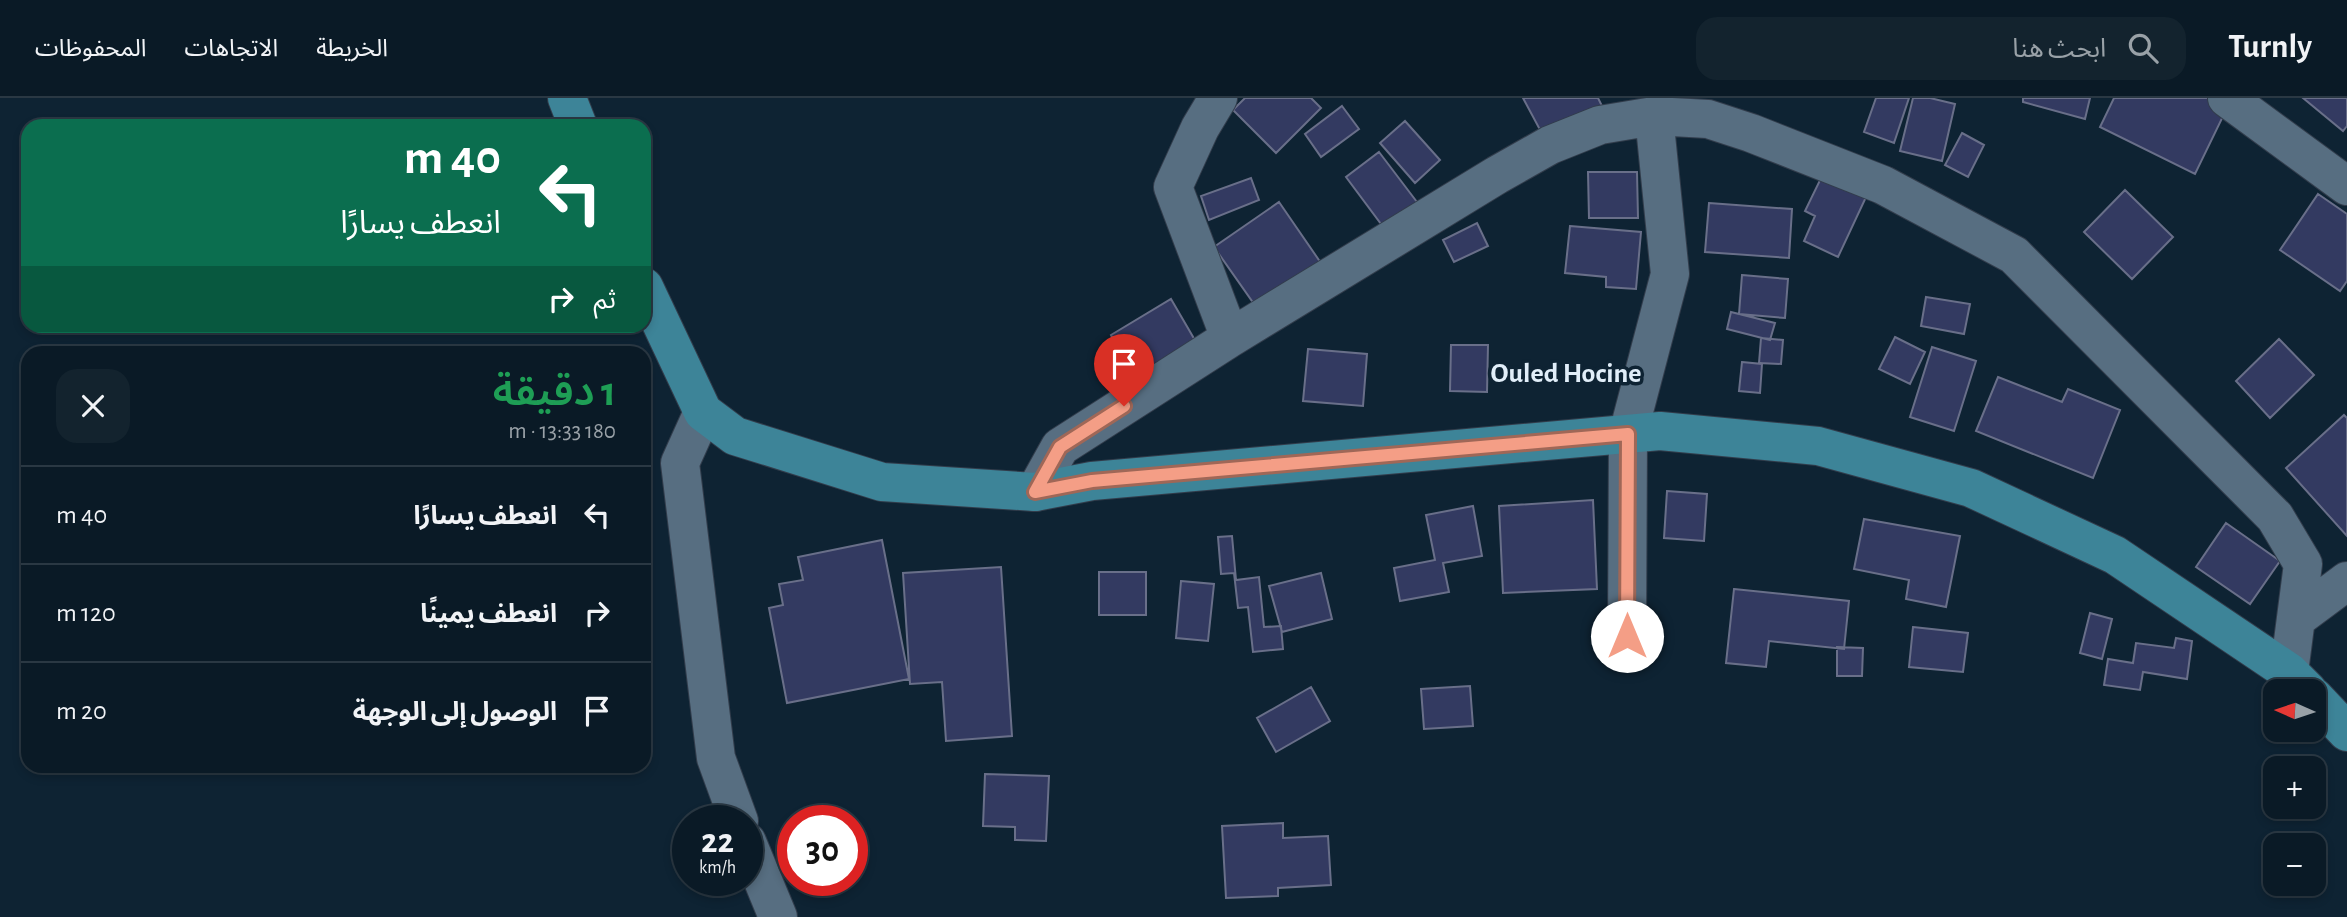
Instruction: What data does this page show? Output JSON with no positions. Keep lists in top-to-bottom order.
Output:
{
  "districts": ["Ouled Hocine"],
  "north": "left",
  "page": {
    "header": "Turnly",
    "search": "ابحث هنا",
    "nav": ["الخريطة", "الاتجاهات", "المحفوظات"],
    "turn": ["40 m", "انعطف يسارًا"],
    "then": "ثم",
    "heading": ["1 دقيقة", "180 m · 13:33"],
    "list": [
      {
        "name": "انعطف يسارًا",
        "value": "40 m"
      },
      {
        "name": "انعطف يمينًا",
        "value": "120 m"
      },
      {
        "name": "الوصول إلى الوجهة",
        "value": "20 m"
      }
    ],
    "map_buttons": ["+", "−"],
    "speed": "22 km/h",
    "limit": "30"
  }
}
